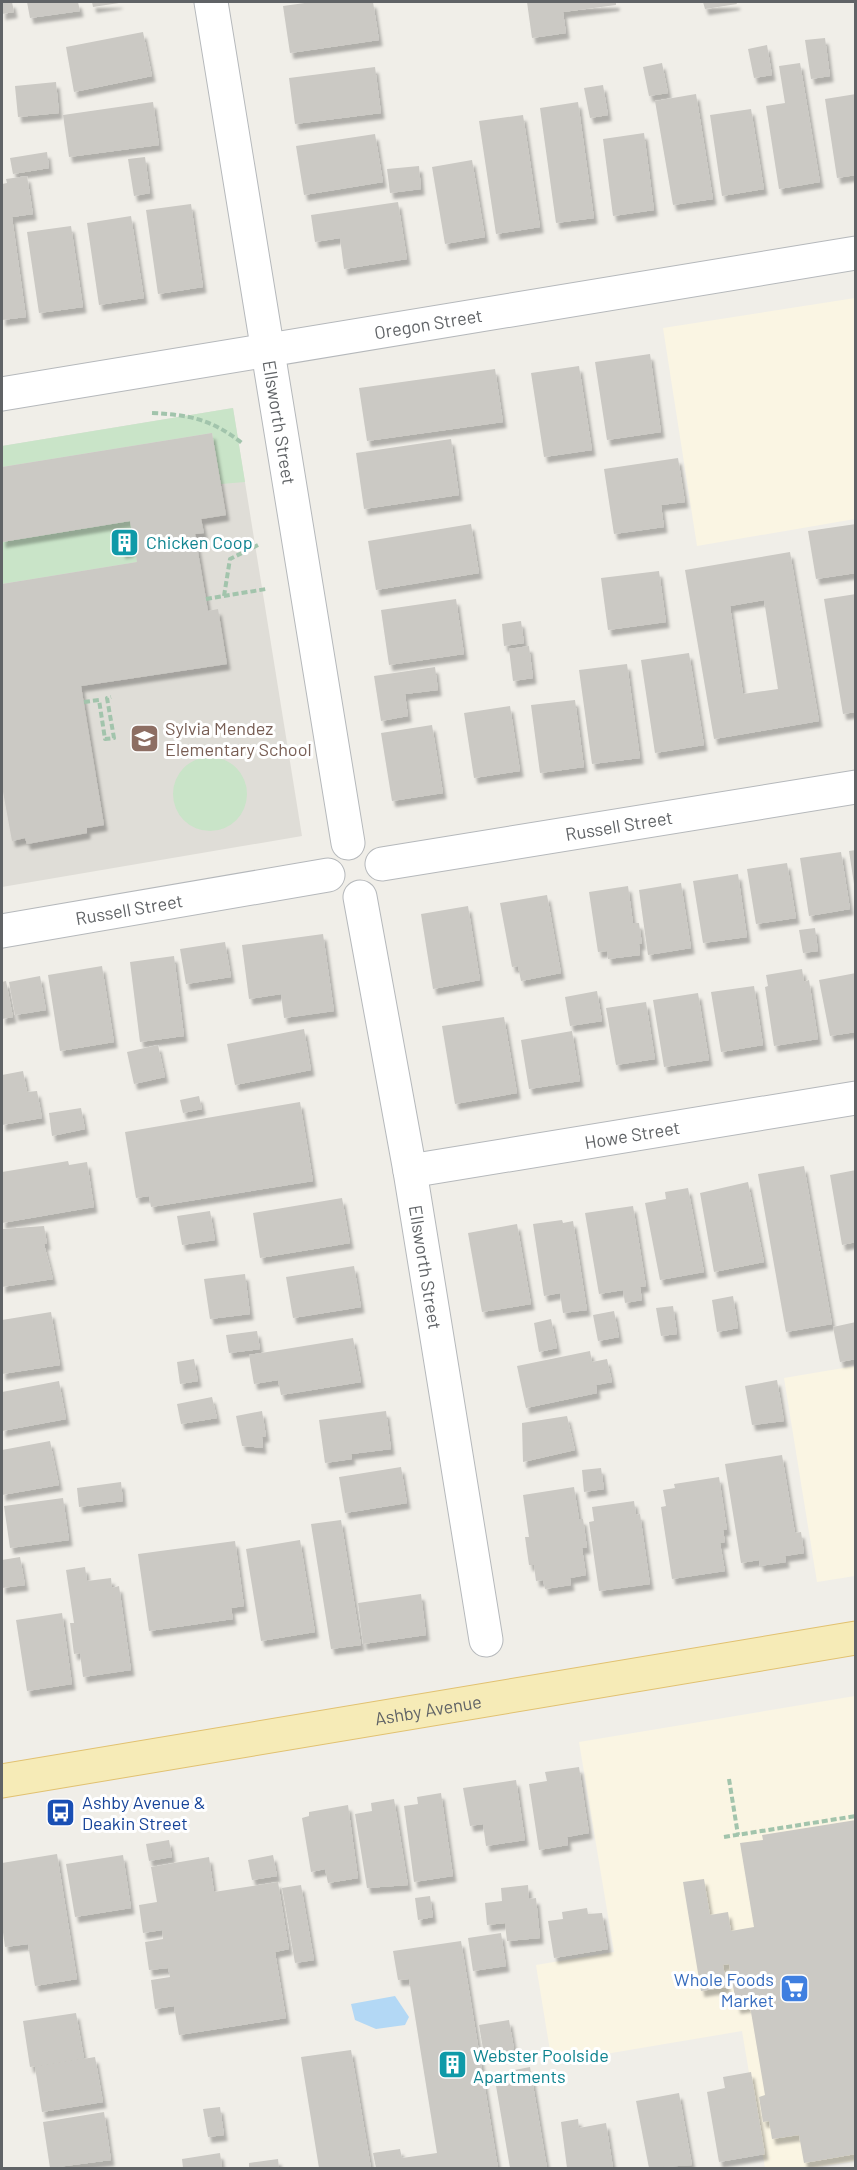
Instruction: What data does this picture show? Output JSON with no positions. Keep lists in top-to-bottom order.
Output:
{
  "streets": {
    "main road": ["Ashby Avenue"],
    "street": [
      "Oregon Street",
      "Ellsworth Street",
      "Russell Street",
      "Howe Street"
    ]
  },
  "crossings": [
    ["Oregon Street", "Ellsworth Street"],
    ["Ellsworth Street", "Russell Street"],
    ["Ellsworth Street", "Howe Street"]
  ],
  "places": {
    "building": ["Chicken Coop", "Webster Poolside Apartments"],
    "school or university": ["Sylvia Mendez Elementary School"],
    "bus stop": ["Ashby Avenue & Deakin Street"],
    "supermarket": ["Whole Foods Market"]
  }
}
